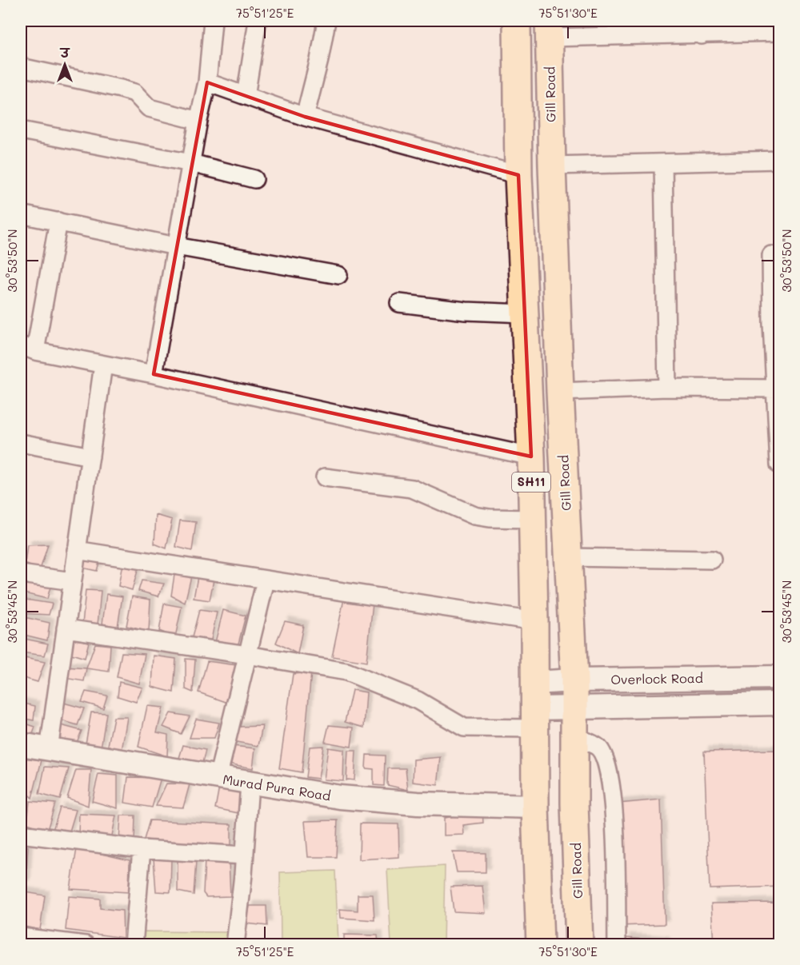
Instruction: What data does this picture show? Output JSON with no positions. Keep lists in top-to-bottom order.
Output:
{
  "streets": {
    "main road": ["Gill Road", "SH11"],
    "street": ["Overlock Road", "Murad Pura Road"]
  },
  "crossings": [
    ["Gill Road", "Overlock Road"],
    ["SH11", "Overlock Road"],
    ["SH11", "Murad Pura Road"]
  ],
  "north": "top",
  "coordinates": [
    "75°51'25\"E",
    "75°51'30\"E",
    "30°53'50\"N",
    "30°53'45\"N"
  ]
}
